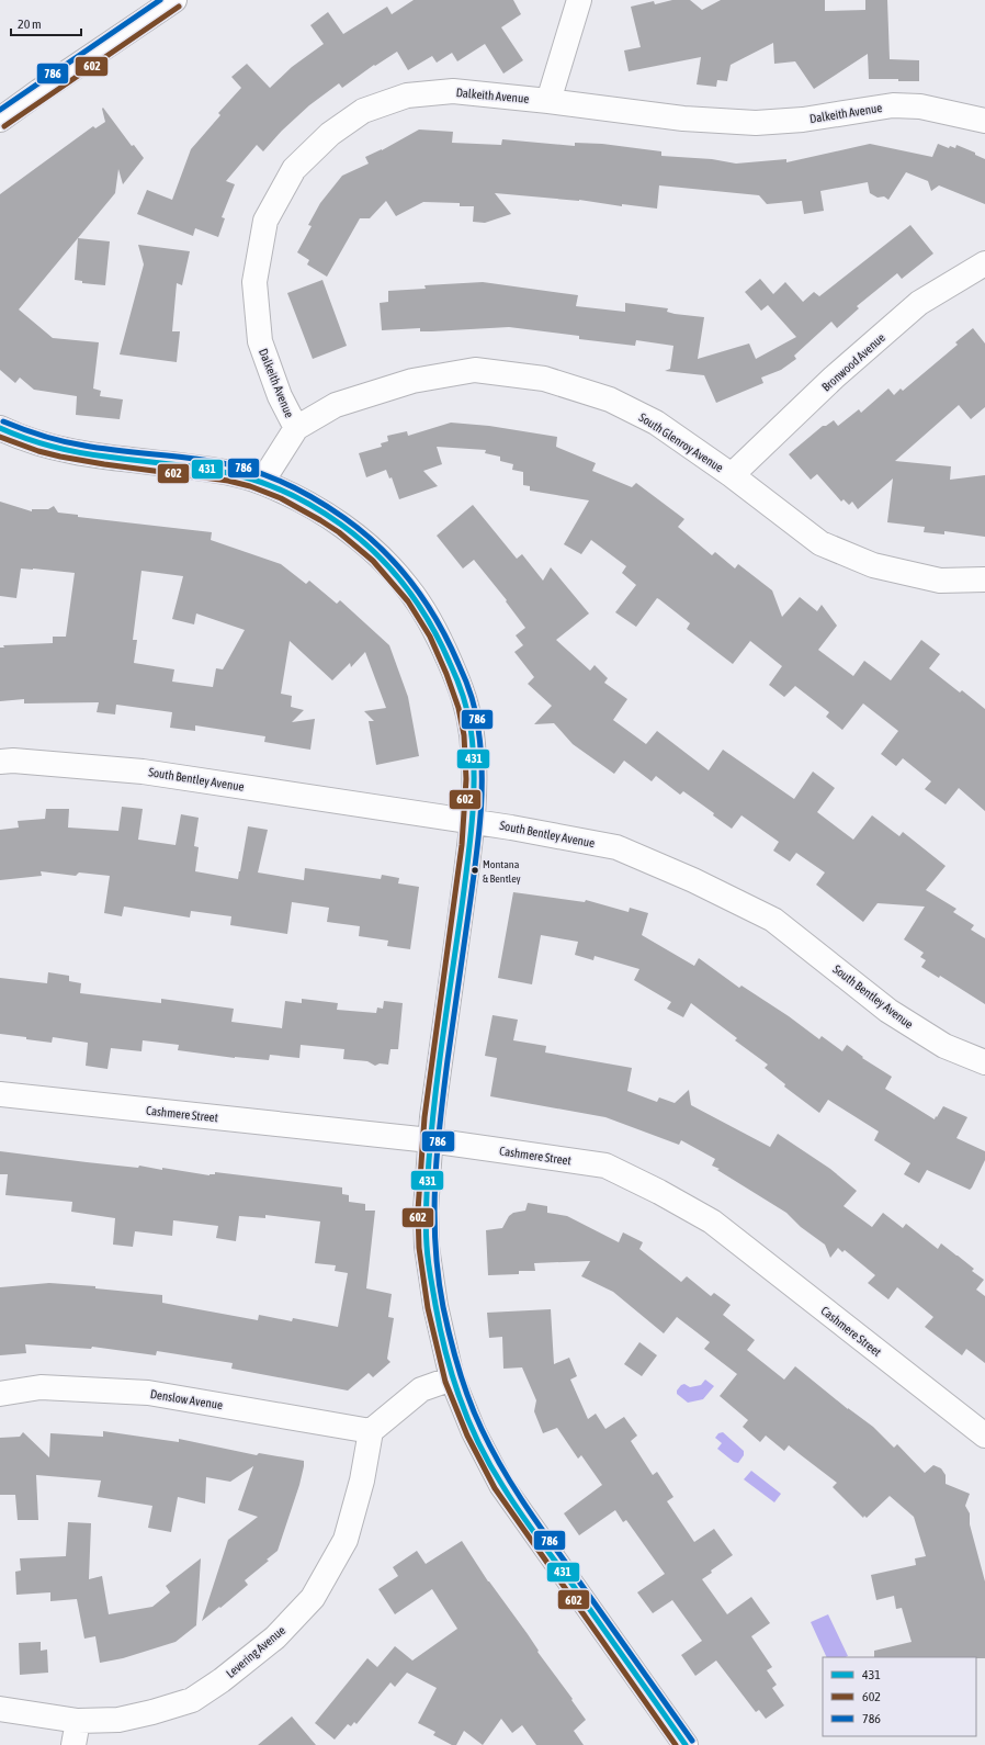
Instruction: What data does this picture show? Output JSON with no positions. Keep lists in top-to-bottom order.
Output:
{
  "streets": {
    "street": [
      "Dalkeith Avenue",
      "Bronwood Avenue",
      "South Glenroy Avenue",
      "South Bentley Avenue",
      "Cashmere Street",
      "Denslow Avenue",
      "Levering Avenue"
    ]
  },
  "crossings": [
    ["Dalkeith Avenue", "South Glenroy Avenue"],
    ["Bronwood Avenue", "South Glenroy Avenue"],
    ["Denslow Avenue", "Levering Avenue"]
  ],
  "places": ["Montana & Bentley"],
  "lines": ["transit line 786", "transit line 602", "transit line 431"],
  "legend": ["431", "602", "786"],
  "scale_bar": "20 m"
}
